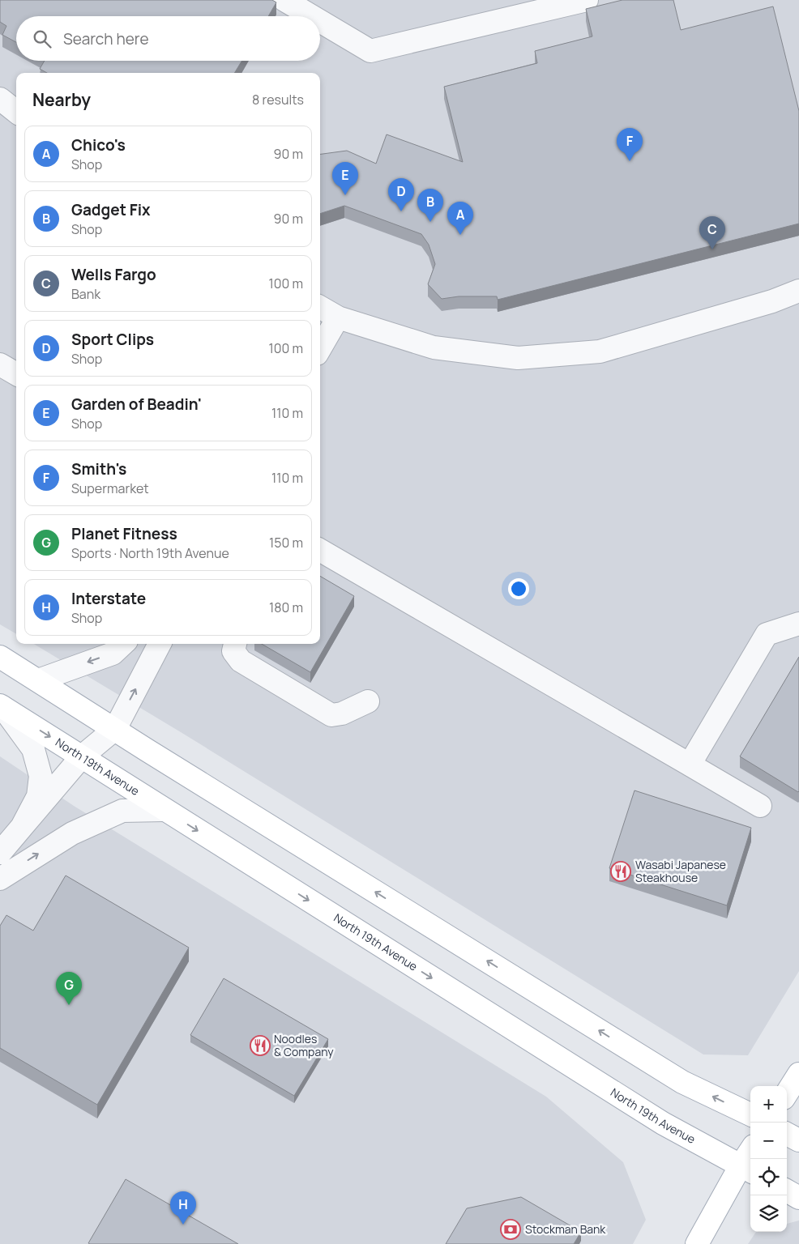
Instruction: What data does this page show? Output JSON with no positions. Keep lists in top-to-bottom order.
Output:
{
  "streets": {
    "main road": ["North 19th Avenue"]
  },
  "places": {
    "restaurant": ["Wasabi Japanese Steakhouse", "Noodles & Company"],
    "bank": ["Stockman Bank"]
  },
  "page": {
    "search": "Search here",
    "heading": ["Nearby", "8 results"],
    "list": [
      {
        "mark": "A",
        "name": "Chico's",
        "note": "Shop",
        "value": "90 m"
      },
      {
        "mark": "B",
        "name": "Gadget Fix",
        "note": "Shop",
        "value": "90 m"
      },
      {
        "mark": "C",
        "name": "Wells Fargo",
        "note": "Bank",
        "value": "100 m"
      },
      {
        "mark": "D",
        "name": "Sport Clips",
        "note": "Shop",
        "value": "100 m"
      },
      {
        "mark": "E",
        "name": "Garden of Beadin'",
        "note": "Shop",
        "value": "110 m"
      },
      {
        "mark": "F",
        "name": "Smith's",
        "note": "Supermarket",
        "value": "110 m"
      },
      {
        "mark": "G",
        "name": "Planet Fitness",
        "note": "Sports · North 19th Avenue",
        "value": "150 m"
      },
      {
        "mark": "H",
        "name": "Interstate",
        "note": "Shop",
        "value": "180 m"
      }
    ],
    "pins": [
      "F",
      "E",
      "D",
      "B",
      "A",
      "C",
      "G",
      "H"
    ],
    "map_buttons": ["+", "−"]
  }
}
